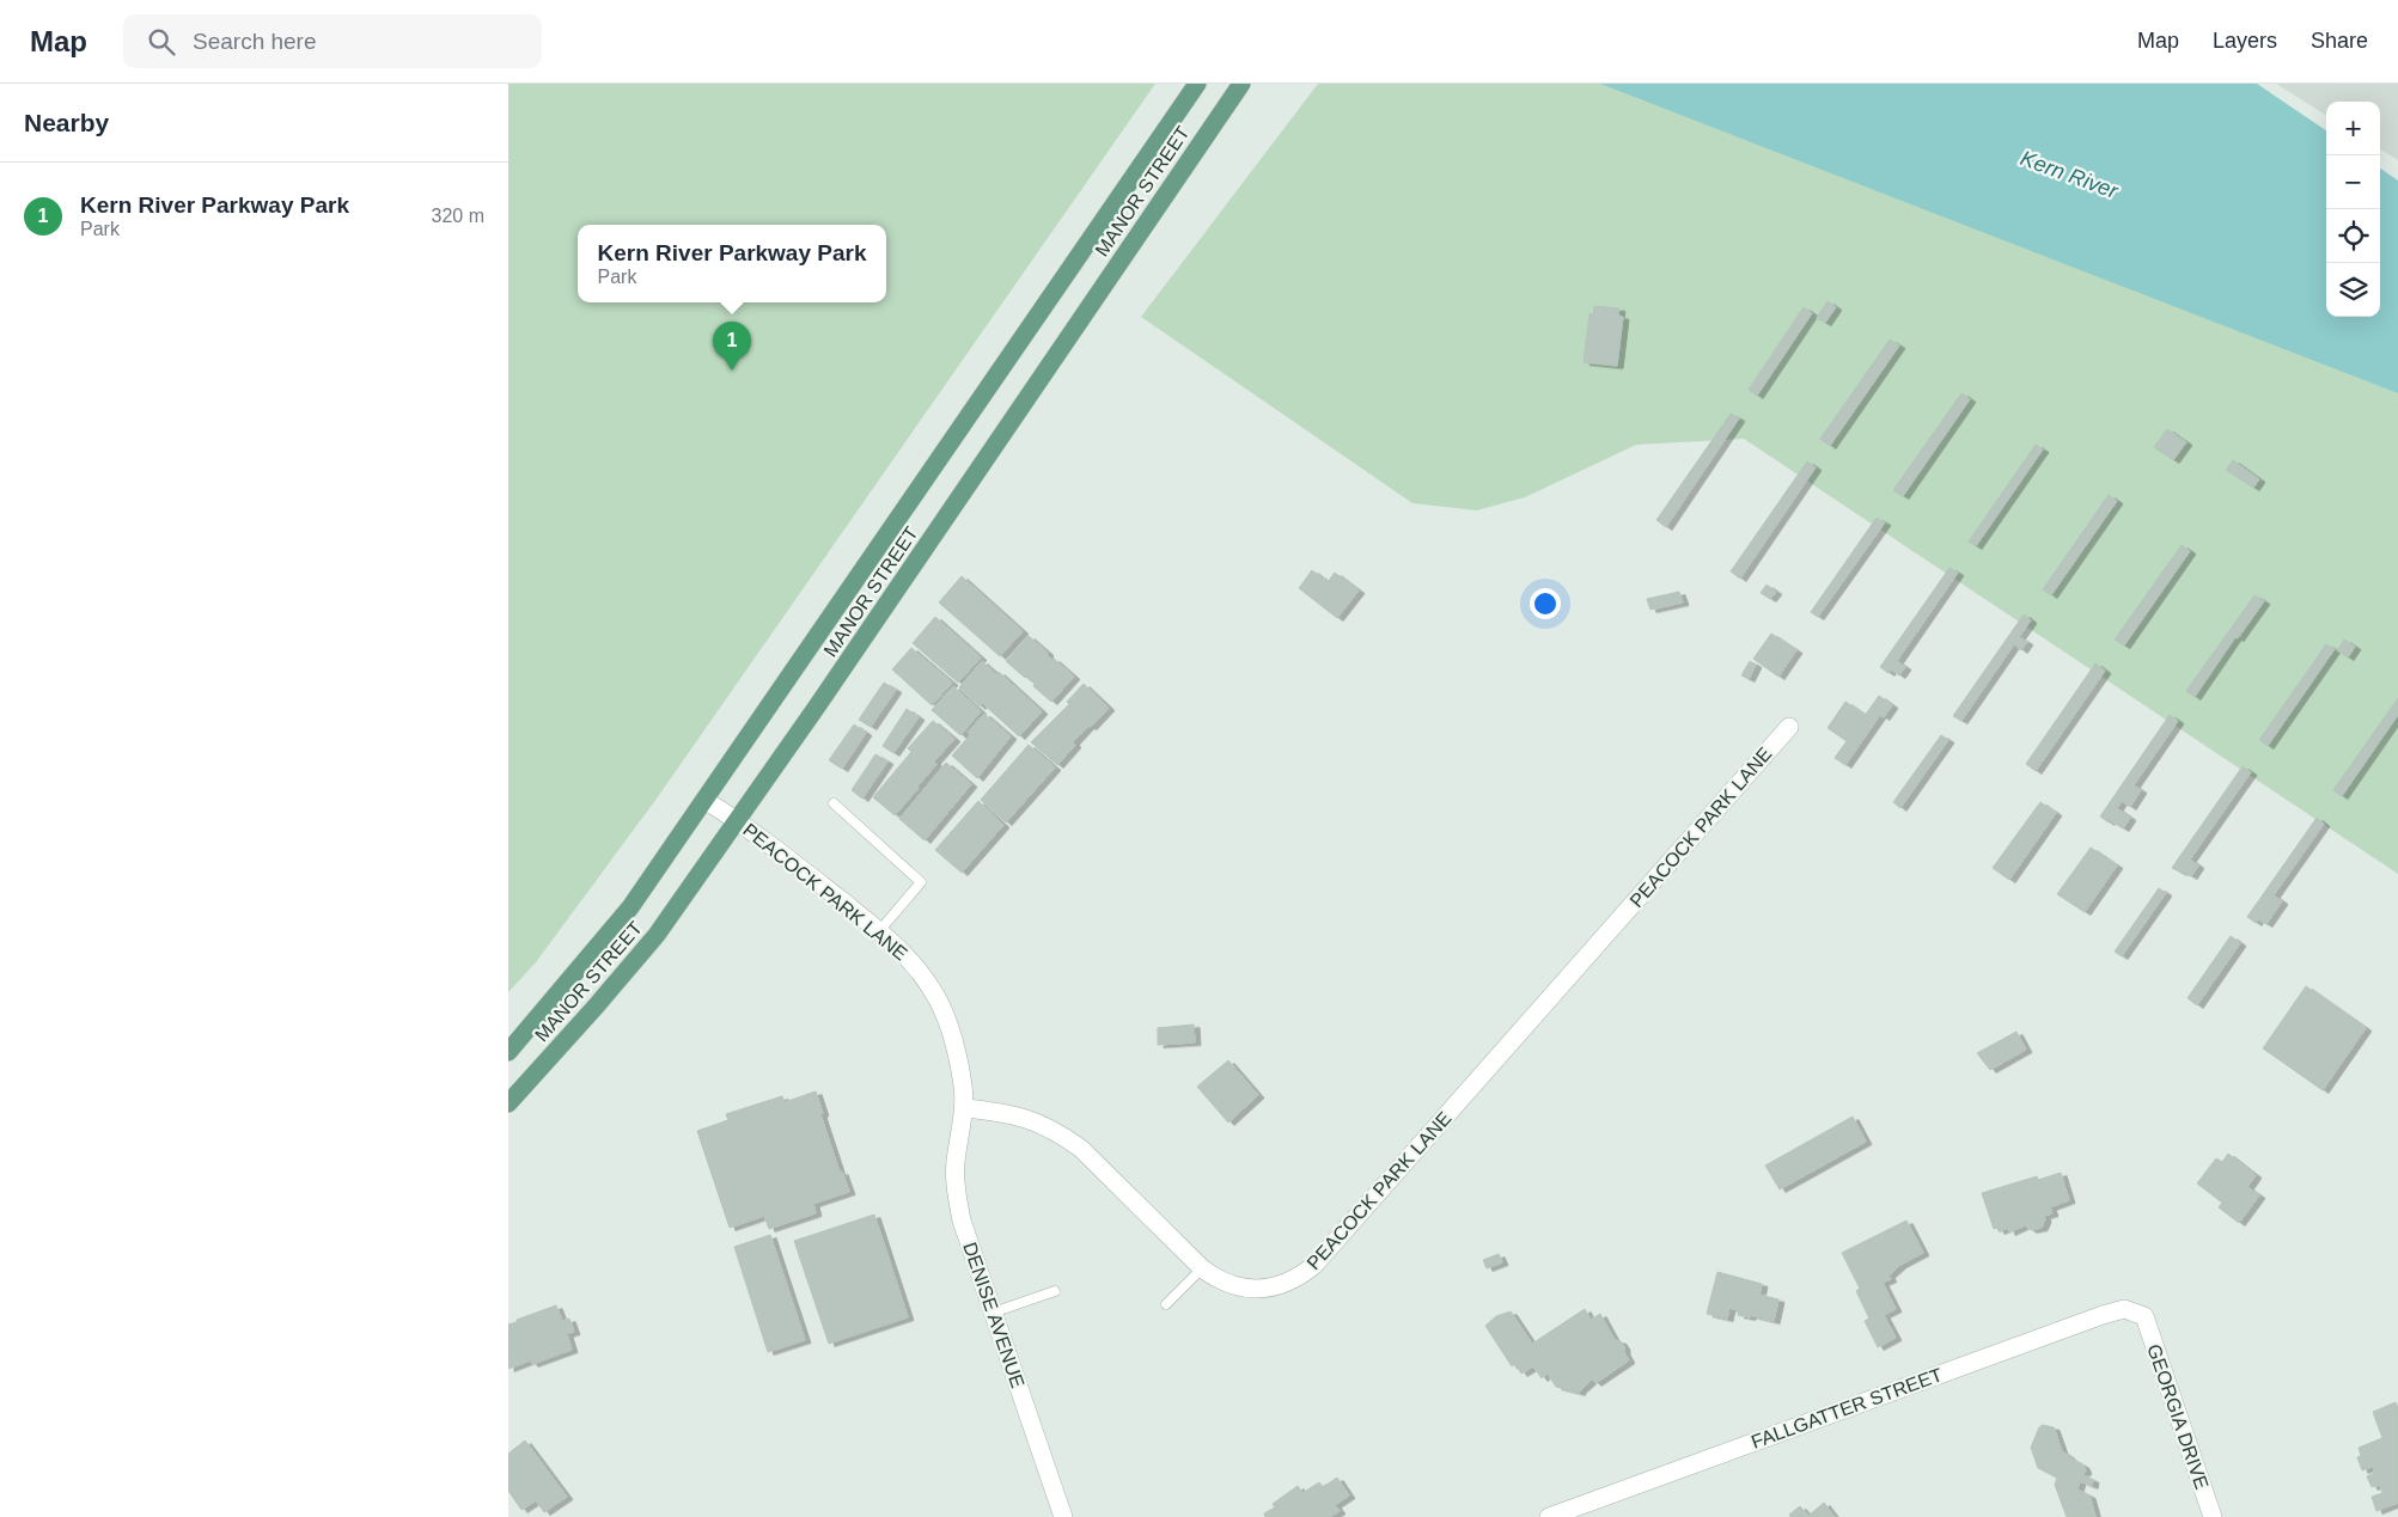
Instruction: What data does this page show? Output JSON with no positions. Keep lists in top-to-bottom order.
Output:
{
  "streets": {
    "main road": ["MANOR STREET"],
    "street": [
      "PEACOCK PARK LANE",
      "DENISE AVENUE",
      "FALLGATTER STREET",
      "GEORGIA DRIVE"
    ]
  },
  "crossings": [
    ["MANOR STREET", "PEACOCK PARK LANE"],
    ["PEACOCK PARK LANE", "DENISE AVENUE"],
    ["FALLGATTER STREET", "GEORGIA DRIVE"]
  ],
  "water": ["Kern River"],
  "page": {
    "header": "Map",
    "search": "Search here",
    "nav": ["Map", "Layers", "Share"],
    "heading": "Nearby",
    "map_buttons": ["+", "−"],
    "list": [
      {
        "mark": "1",
        "name": "Kern River Parkway Park",
        "note": "Park",
        "value": "320 m"
      }
    ],
    "popup": ["Kern River Parkway Park", "Park"],
    "pins": "1"
  }
}
